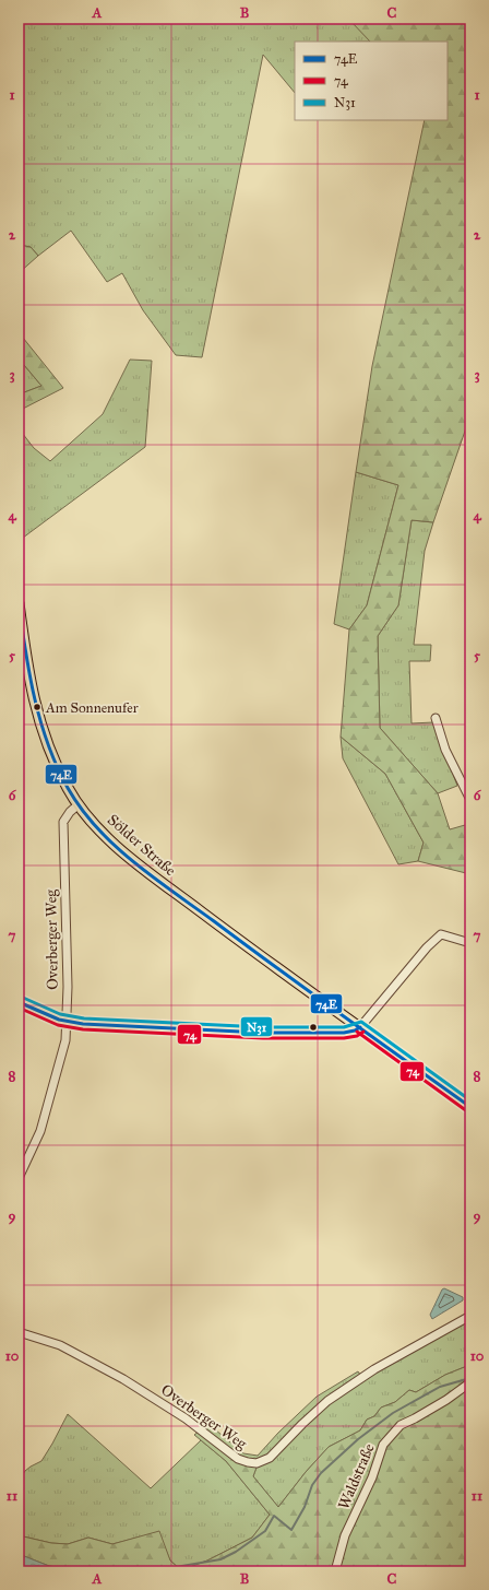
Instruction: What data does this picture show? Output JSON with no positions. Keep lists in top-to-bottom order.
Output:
{
  "streets": {
    "main road": ["Sölder Straße"],
    "street": ["Overberger Weg", "Waldstraße"]
  },
  "crossings": [
    ["Sölder Straße", "Overberger Weg"]
  ],
  "places": ["Am Sonnenufer"],
  "lines": ["transit line 74E", "transit line N31", "transit line 74"],
  "legend": ["74E", "74", "N31"],
  "grid": {
    "columns": ["A", "B", "C"],
    "rows": [
      "1",
      "2",
      "3",
      "4",
      "5",
      "6",
      "7",
      "8",
      "9",
      "10",
      "11"
    ]
  }
}
